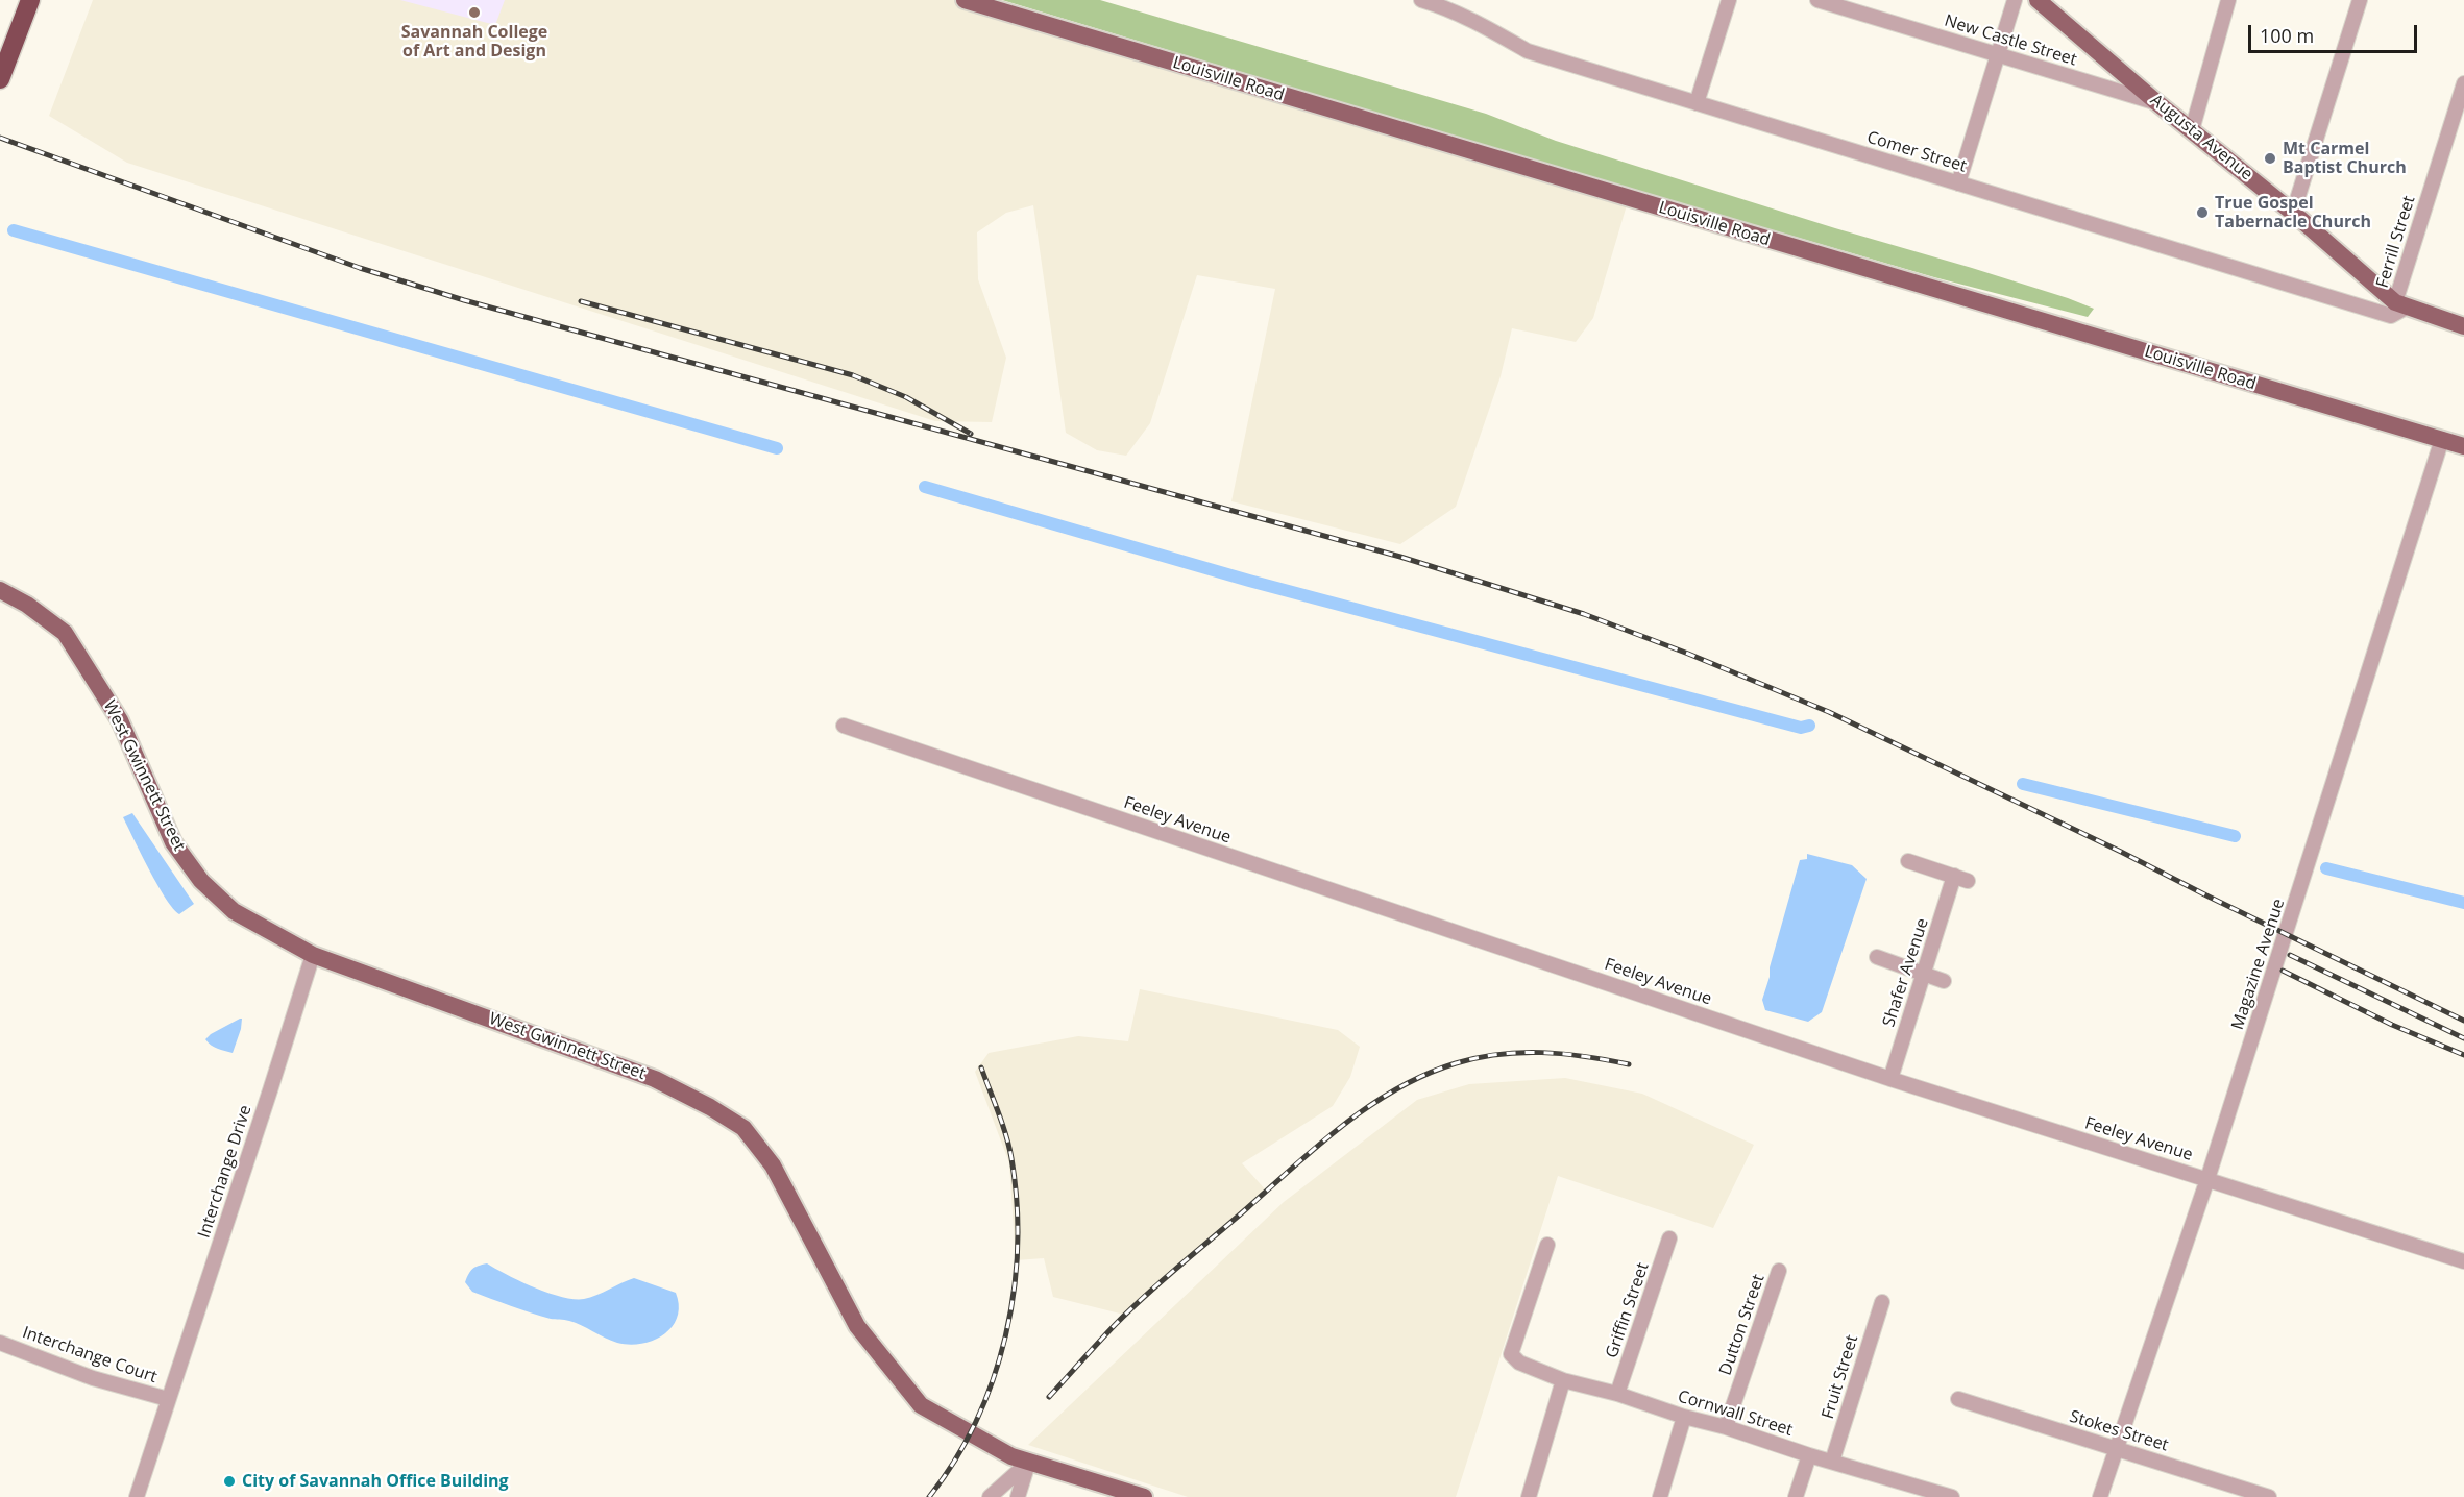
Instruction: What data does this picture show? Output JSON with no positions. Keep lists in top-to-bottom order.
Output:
{
  "streets": {
    "main road": ["Louisville Road", "Augusta Avenue", "West Gwinnett Street"],
    "street": [
      "New Castle Street",
      "Comer Street",
      "Ferrill Street",
      "Feeley Avenue",
      "Magazine Avenue",
      "Shafer Avenue",
      "Interchange Drive",
      "Griffin Street",
      "Dutton Street",
      "Interchange Court",
      "Fruit Street",
      "Cornwall Street",
      "Stokes Street"
    ]
  },
  "crossings": [
    ["New Castle Street", "Augusta Avenue"],
    ["Louisville Road", "Magazine Avenue"],
    ["Augusta Avenue", "Comer Street"],
    ["Augusta Avenue", "Ferrill Street"],
    ["Comer Street", "Ferrill Street"],
    ["West Gwinnett Street", "Interchange Drive"],
    ["Feeley Avenue", "Magazine Avenue"],
    ["Feeley Avenue", "Shafer Avenue"],
    ["Magazine Avenue", "Stokes Street"],
    ["Interchange Drive", "Interchange Court"],
    ["Griffin Street", "Cornwall Street"],
    ["Dutton Street", "Cornwall Street"],
    ["Fruit Street", "Cornwall Street"]
  ],
  "places": [
    "Savannah College of Art and Design",
    "Mt Carmel Baptist Church",
    "True Gospel Tabernacle Church",
    "City of Savannah Office Building"
  ],
  "scale_bar": "100 m"
}
